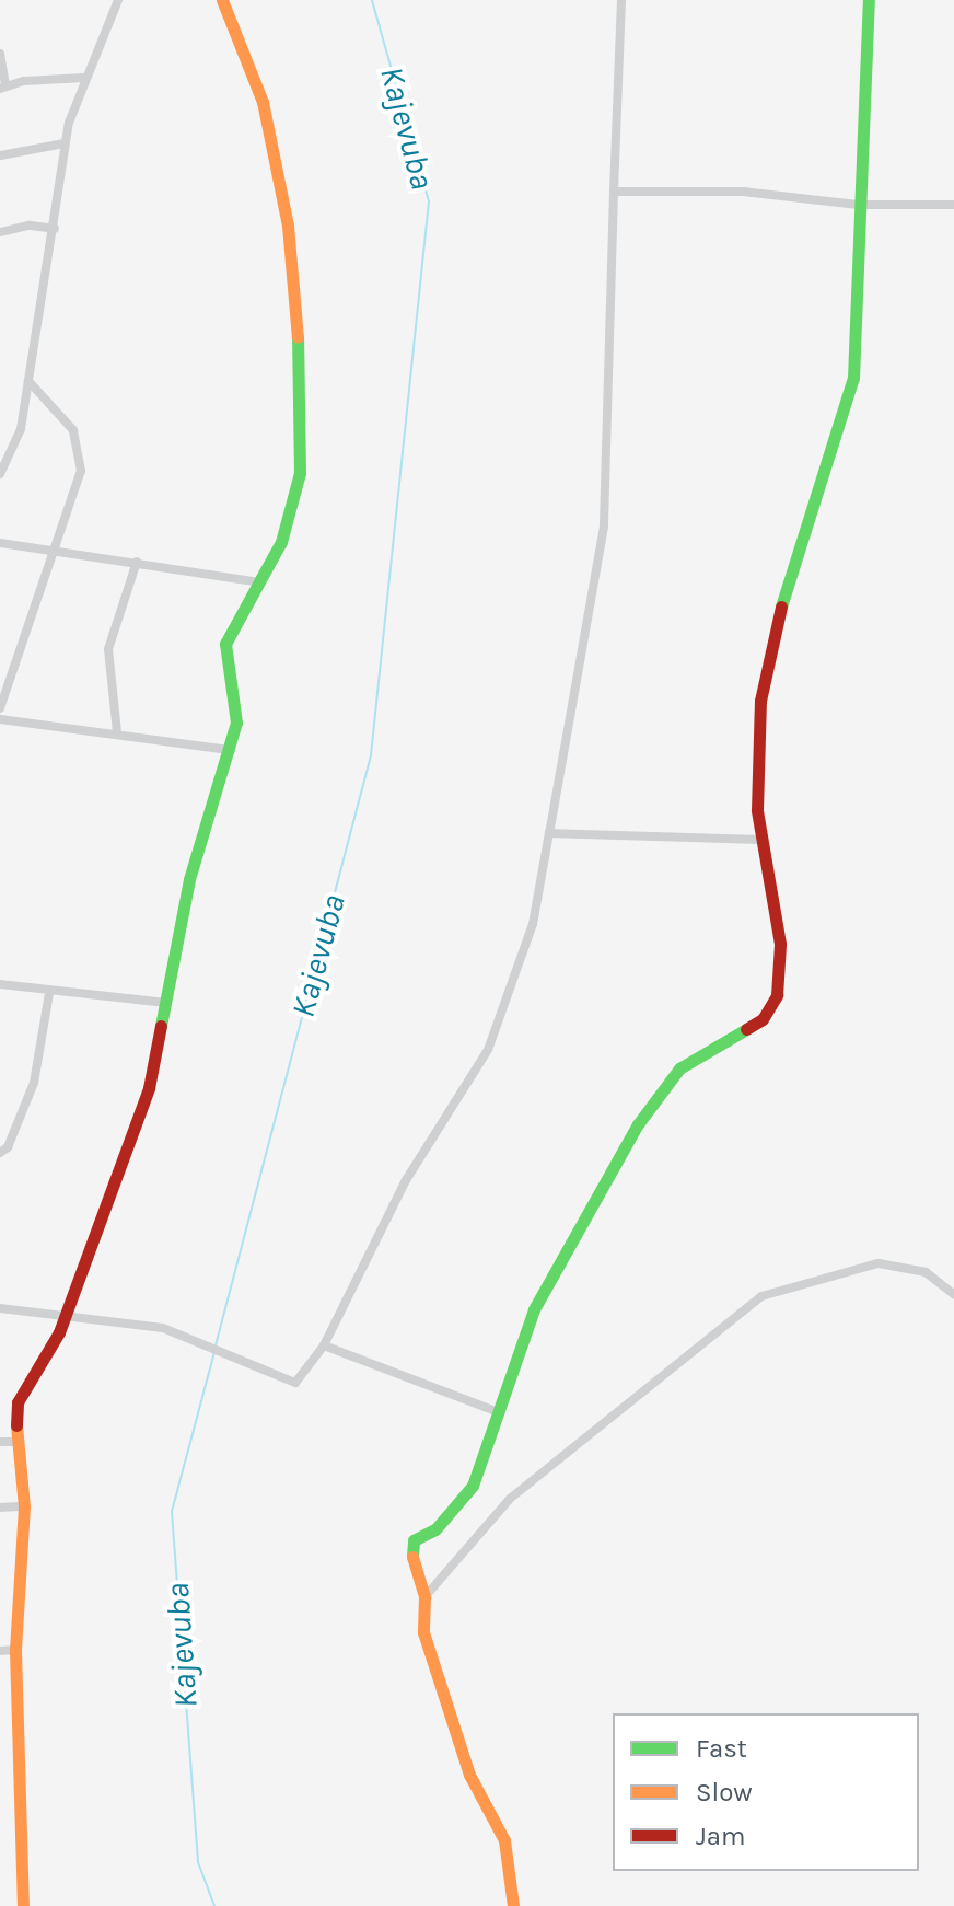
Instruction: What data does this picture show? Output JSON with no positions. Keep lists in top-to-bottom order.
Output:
{
  "water": ["Kajevuba"],
  "legend": ["Fast", "Slow", "Jam"]
}
